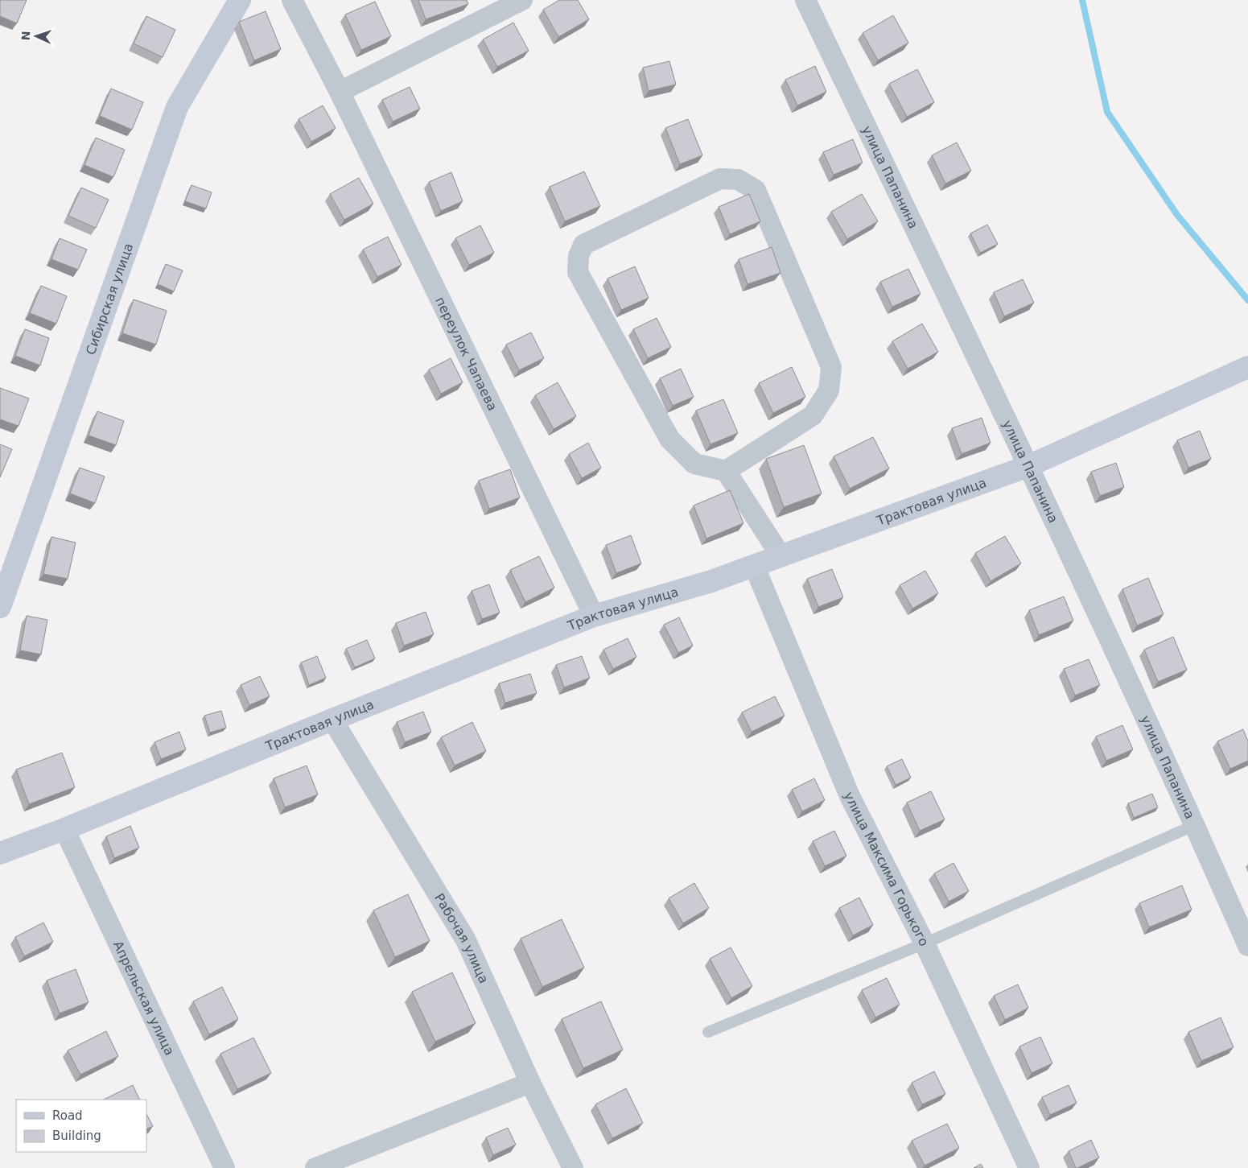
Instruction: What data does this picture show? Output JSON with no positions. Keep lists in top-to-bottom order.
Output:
{
  "streets": {
    "street": [
      "улица Папанина",
      "Сибирская улица",
      "переулок Чапаева",
      "Трактовая улица",
      "улица Максима Горького",
      "Рабочая улица",
      "Апрельская улица"
    ]
  },
  "crossings": [
    ["улица Папанина", "Трактовая улица"],
    ["переулок Чапаева", "Трактовая улица"],
    ["Трактовая улица", "улица Максима Горького"],
    ["Трактовая улица", "Рабочая улица"],
    ["Трактовая улица", "Апрельская улица"]
  ],
  "legend": ["Road", "Building"],
  "north": "left"
}
